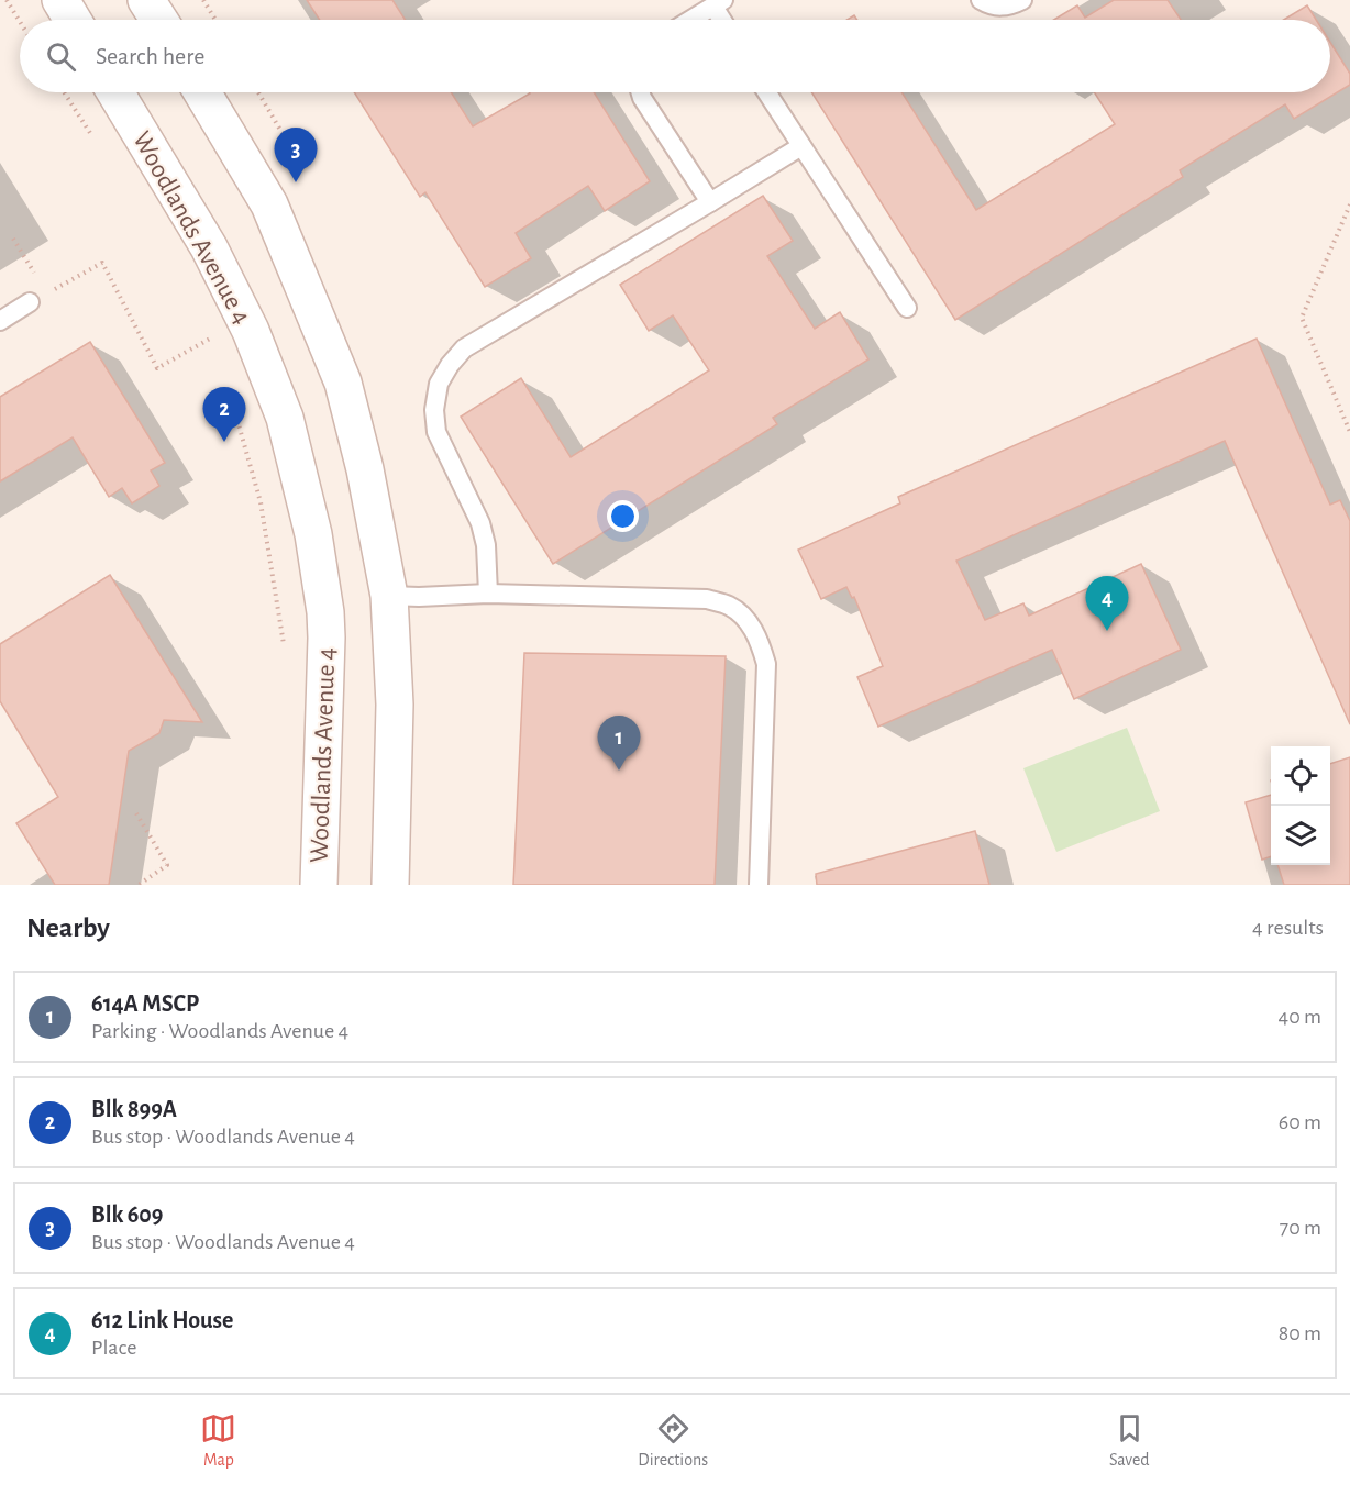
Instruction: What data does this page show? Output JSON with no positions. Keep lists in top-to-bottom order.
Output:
{
  "streets": {
    "main road": ["Woodlands Avenue 4"]
  },
  "page": {
    "search": "Search here",
    "pins": [
      "3",
      "2",
      "4",
      "1"
    ],
    "heading": ["Nearby", "4 results"],
    "list": [
      {
        "mark": "1",
        "name": "614A MSCP",
        "note": "Parking · Woodlands Avenue 4",
        "value": "40 m"
      },
      {
        "mark": "2",
        "name": "Blk 899A",
        "note": "Bus stop · Woodlands Avenue 4",
        "value": "60 m"
      },
      {
        "mark": "3",
        "name": "Blk 609",
        "note": "Bus stop · Woodlands Avenue 4",
        "value": "70 m"
      },
      {
        "mark": "4",
        "name": "612 Link House",
        "note": "Place",
        "value": "80 m"
      }
    ],
    "nav": ["Map", "Directions", "Saved"]
  }
}
